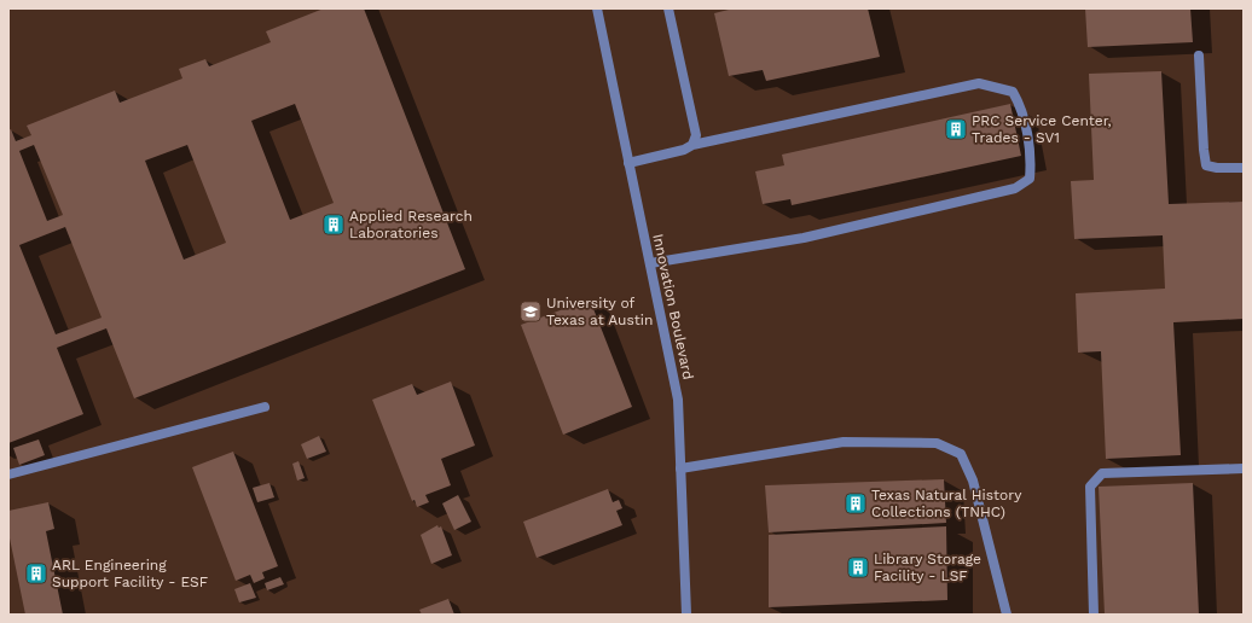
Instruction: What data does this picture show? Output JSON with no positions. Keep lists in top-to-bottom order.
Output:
{
  "streets": {
    "street": ["Innovation Boulevard"]
  },
  "places": {
    "building": [
      "PRC Service Center, Trades - SV1",
      "Applied Research Laboratories",
      "Texas Natural History Collections (TNHC)",
      "Library Storage Facility - LSF",
      "ARL Engineering Support Facility - ESF"
    ],
    "school or university": ["University of Texas at Austin"]
  }
}
